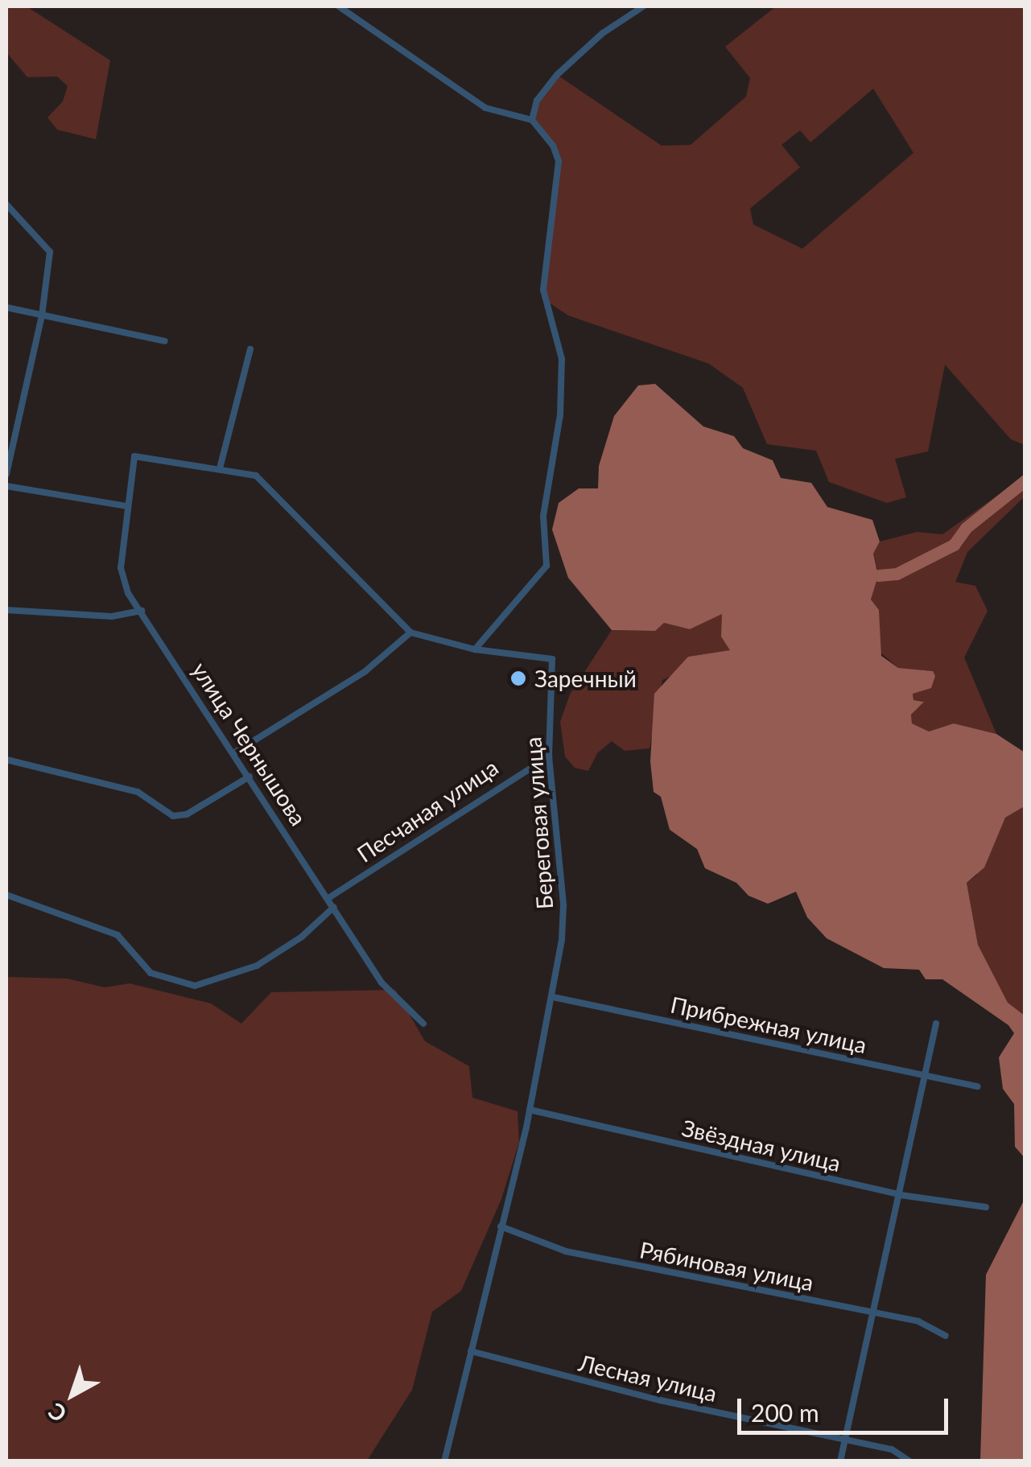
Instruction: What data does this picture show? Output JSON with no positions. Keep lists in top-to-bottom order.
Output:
{
  "streets": {
    "street": [
      "улица Чернышова",
      "Песчаная улица",
      "Береговая улица",
      "Прибрежная улица",
      "Звёздная улица",
      "Рябиновая улица",
      "Лесная улица"
    ]
  },
  "crossings": [
    ["улица Чернышова", "Песчаная улица"],
    ["Песчаная улица", "Береговая улица"],
    ["Береговая улица", "Прибрежная улица"],
    ["Береговая улица", "Звёздная улица"],
    ["Береговая улица", "Рябиновая улица"],
    ["Береговая улица", "Лесная улица"]
  ],
  "places": ["Заречный"],
  "scale_bar": "200 m",
  "north": "bottom left"
}
